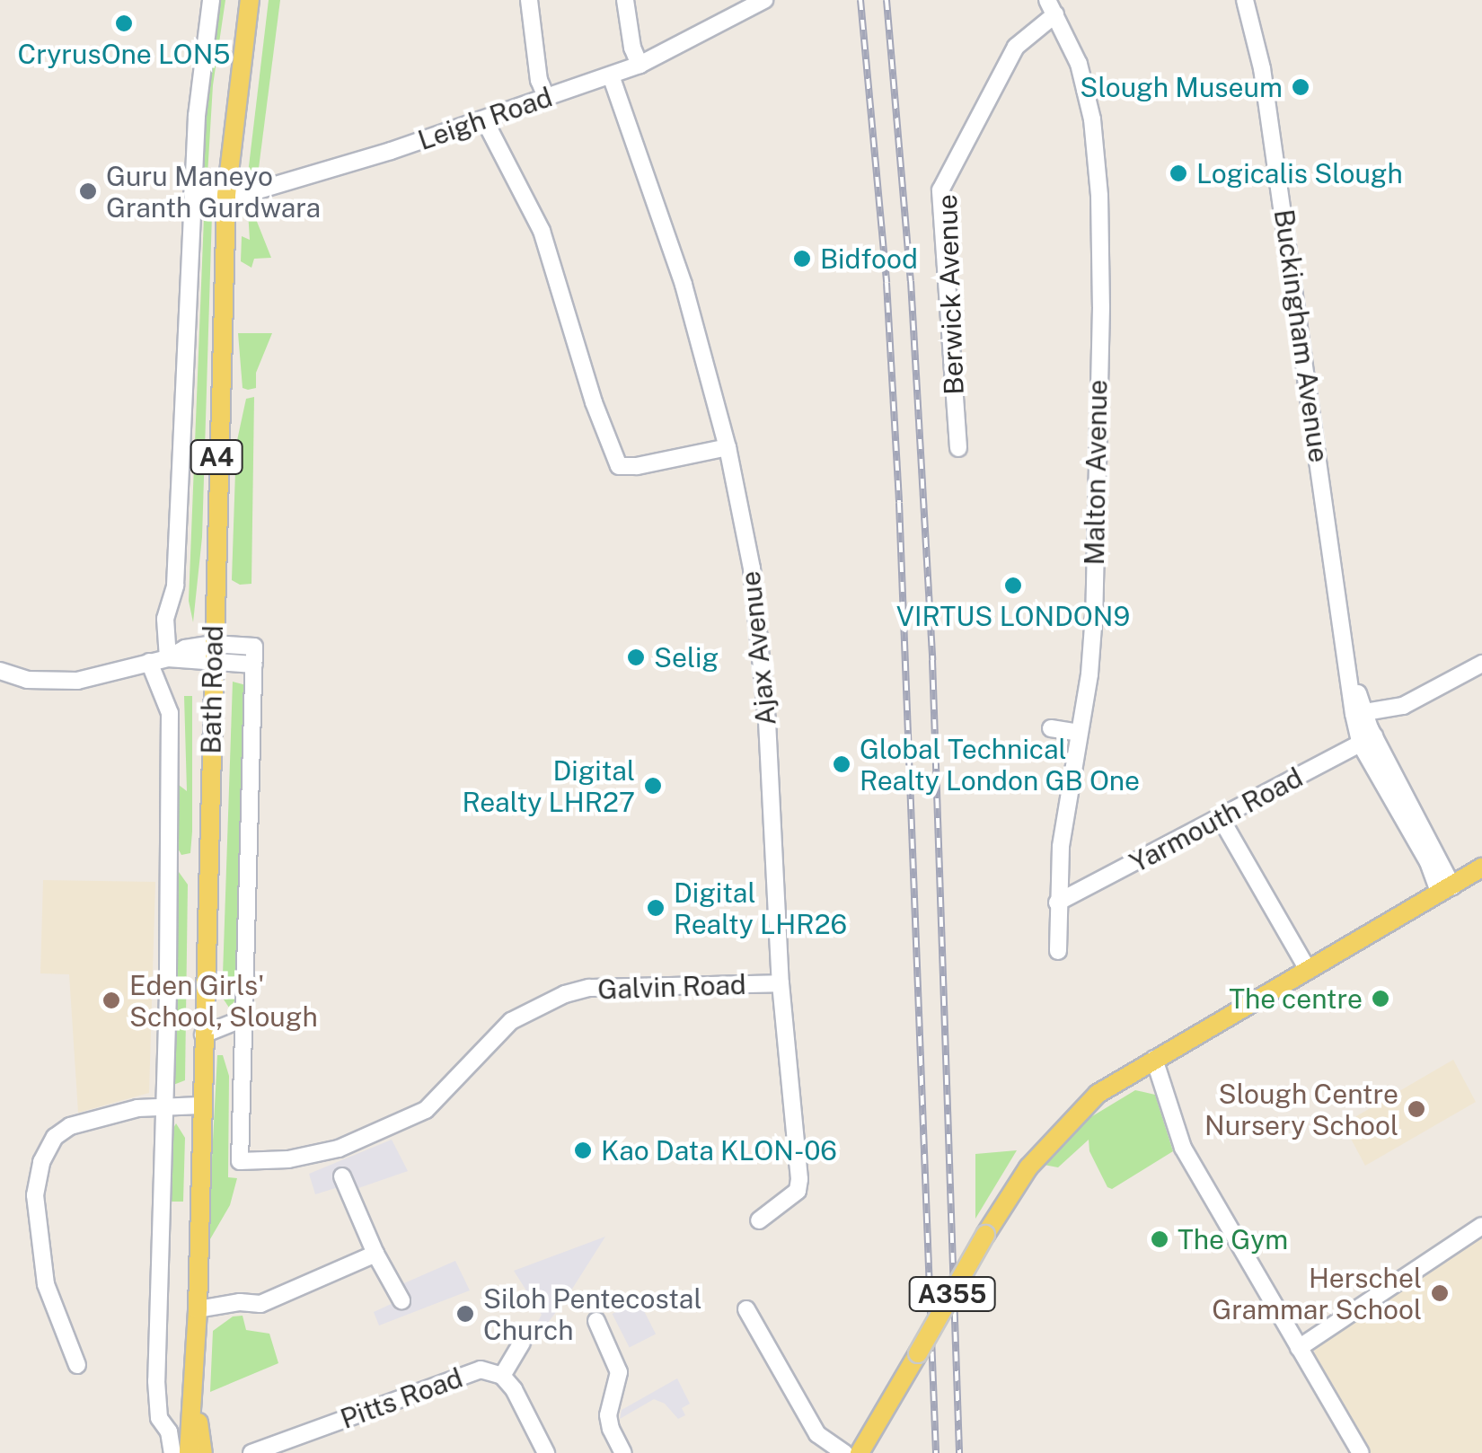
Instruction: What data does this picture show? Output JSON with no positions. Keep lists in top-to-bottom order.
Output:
{
  "streets": {
    "main road": ["A4", "Bath Road", "A355"],
    "street": [
      "Leigh Road",
      "Berwick Avenue",
      "Buckingham Avenue",
      "Malton Avenue",
      "Ajax Avenue",
      "Yarmouth Road",
      "Galvin Road",
      "Pitts Road"
    ]
  },
  "crossings": [
    ["Leigh Road", "Ajax Avenue"],
    ["Leigh Road", "Bath Road"],
    ["Berwick Avenue", "Malton Avenue"],
    ["Buckingham Avenue", "Yarmouth Road"],
    ["Buckingham Avenue", "A355"],
    ["Malton Avenue", "Yarmouth Road"],
    ["Ajax Avenue", "Galvin Road"]
  ],
  "places": [
    "CryrusOne LON5",
    "Slough Museum",
    "Logicalis Slough",
    "Guru Maneyo Granth Gurdwara",
    "Bidfood",
    "VIRTUS LONDON9",
    "Selig",
    "Global Technical Realty London GB One",
    "Digital Realty LHR27",
    "Digital Realty LHR26",
    "The centre",
    "Eden Girls' School, Slough",
    "Slough Centre Nursery School",
    "Kao Data KLON-06",
    "The Gym",
    "Herschel Grammar School",
    "Siloh Pentecostal Church"
  ]
}
